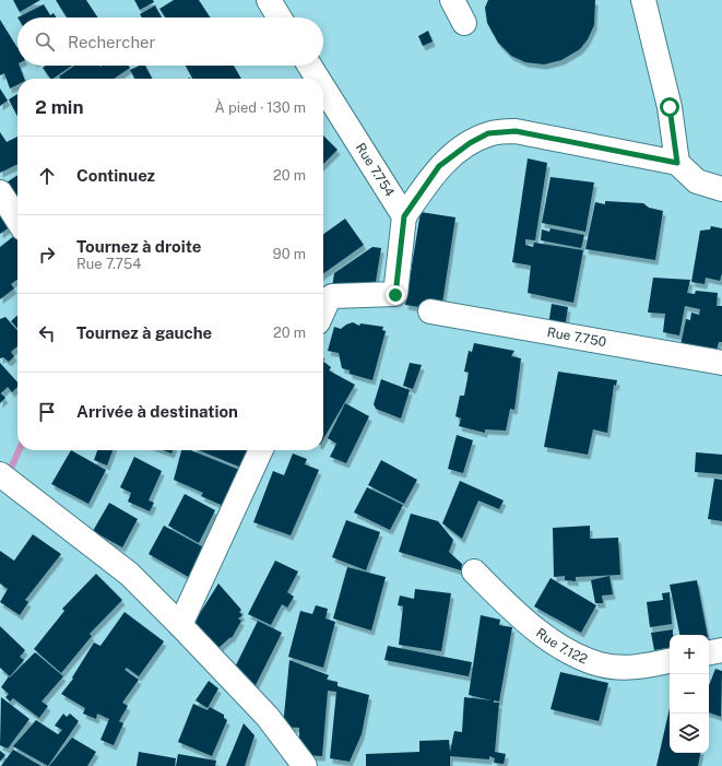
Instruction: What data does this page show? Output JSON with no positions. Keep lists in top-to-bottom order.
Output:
{
  "streets": {
    "street": ["Rue 7.754", "Rue 7.750", "Rue 7.122"]
  },
  "page": {
    "search": "Rechercher",
    "heading": ["2 min", "À pied · 130 m"],
    "list": [
      ["Continuez", "20 m"],
      ["Tournez à droite", "Rue 7.754", "90 m"],
      ["Tournez à gauche", "20 m"],
      "Arrivée à destination"
    ],
    "map_buttons": ["+", "−"]
  }
}
